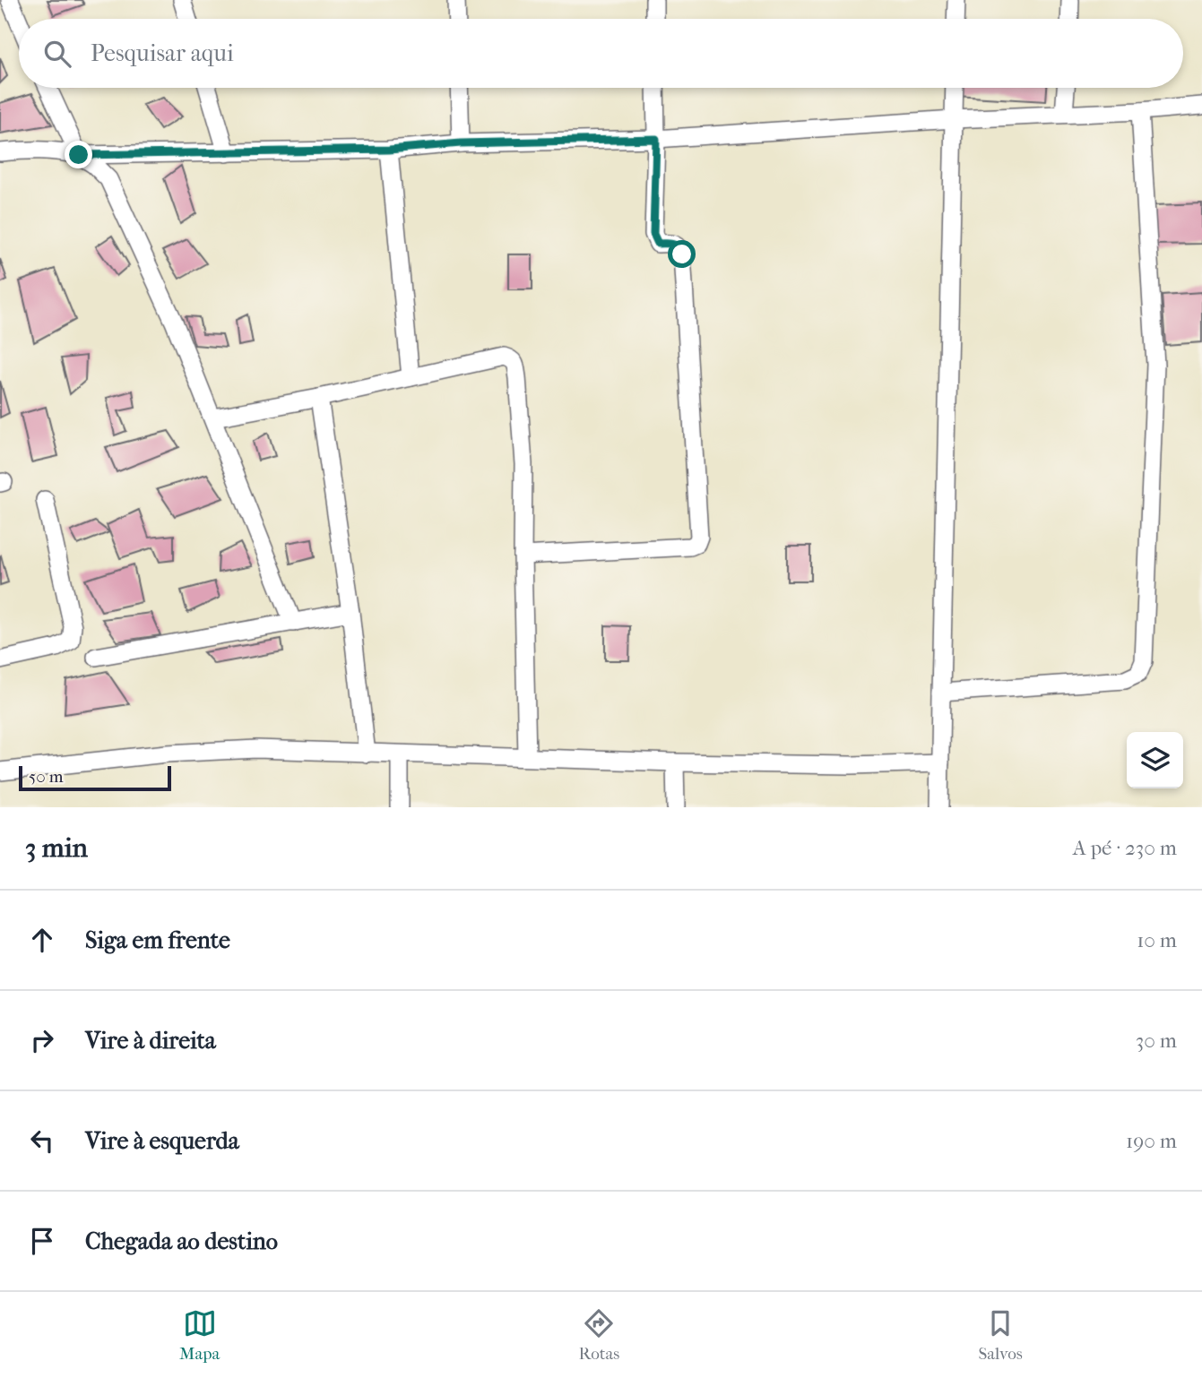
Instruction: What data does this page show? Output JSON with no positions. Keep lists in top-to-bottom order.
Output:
{
  "scale_bar": "50 m",
  "page": {
    "search": "Pesquisar aqui",
    "scale": "50 m",
    "heading": ["3 min", "A pé · 230 m"],
    "list": [
      ["Siga em frente", "10 m"],
      ["Vire à direita", "30 m"],
      ["Vire à esquerda", "190 m"],
      "Chegada ao destino"
    ],
    "nav": ["Mapa", "Rotas", "Salvos"]
  }
}
